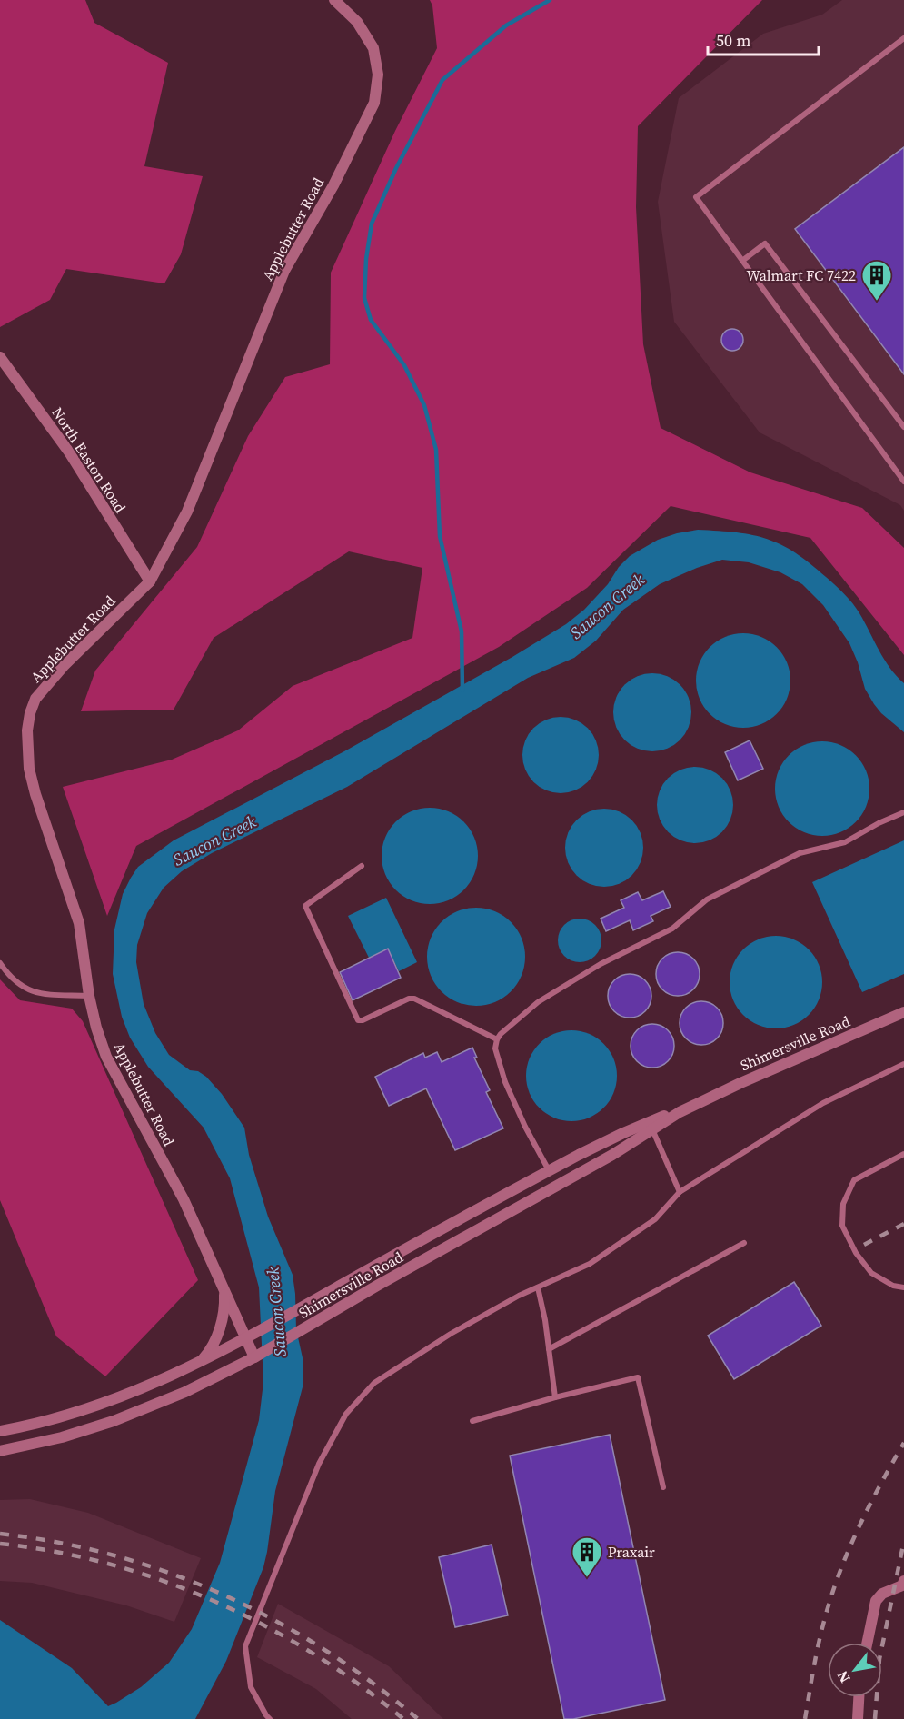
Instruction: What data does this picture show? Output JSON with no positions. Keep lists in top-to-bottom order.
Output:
{
  "streets": {
    "street": ["Applebutter Road", "North Easton Road", "Shimersville Road"]
  },
  "crossings": [
    ["Applebutter Road", "North Easton Road"],
    ["Applebutter Road", "Shimersville Road"]
  ],
  "water": ["Saucon Creek"],
  "places": {
    "building": ["Walmart FC 7422", "Praxair"]
  },
  "scale_bar": "50 m",
  "north": "bottom left"
}
